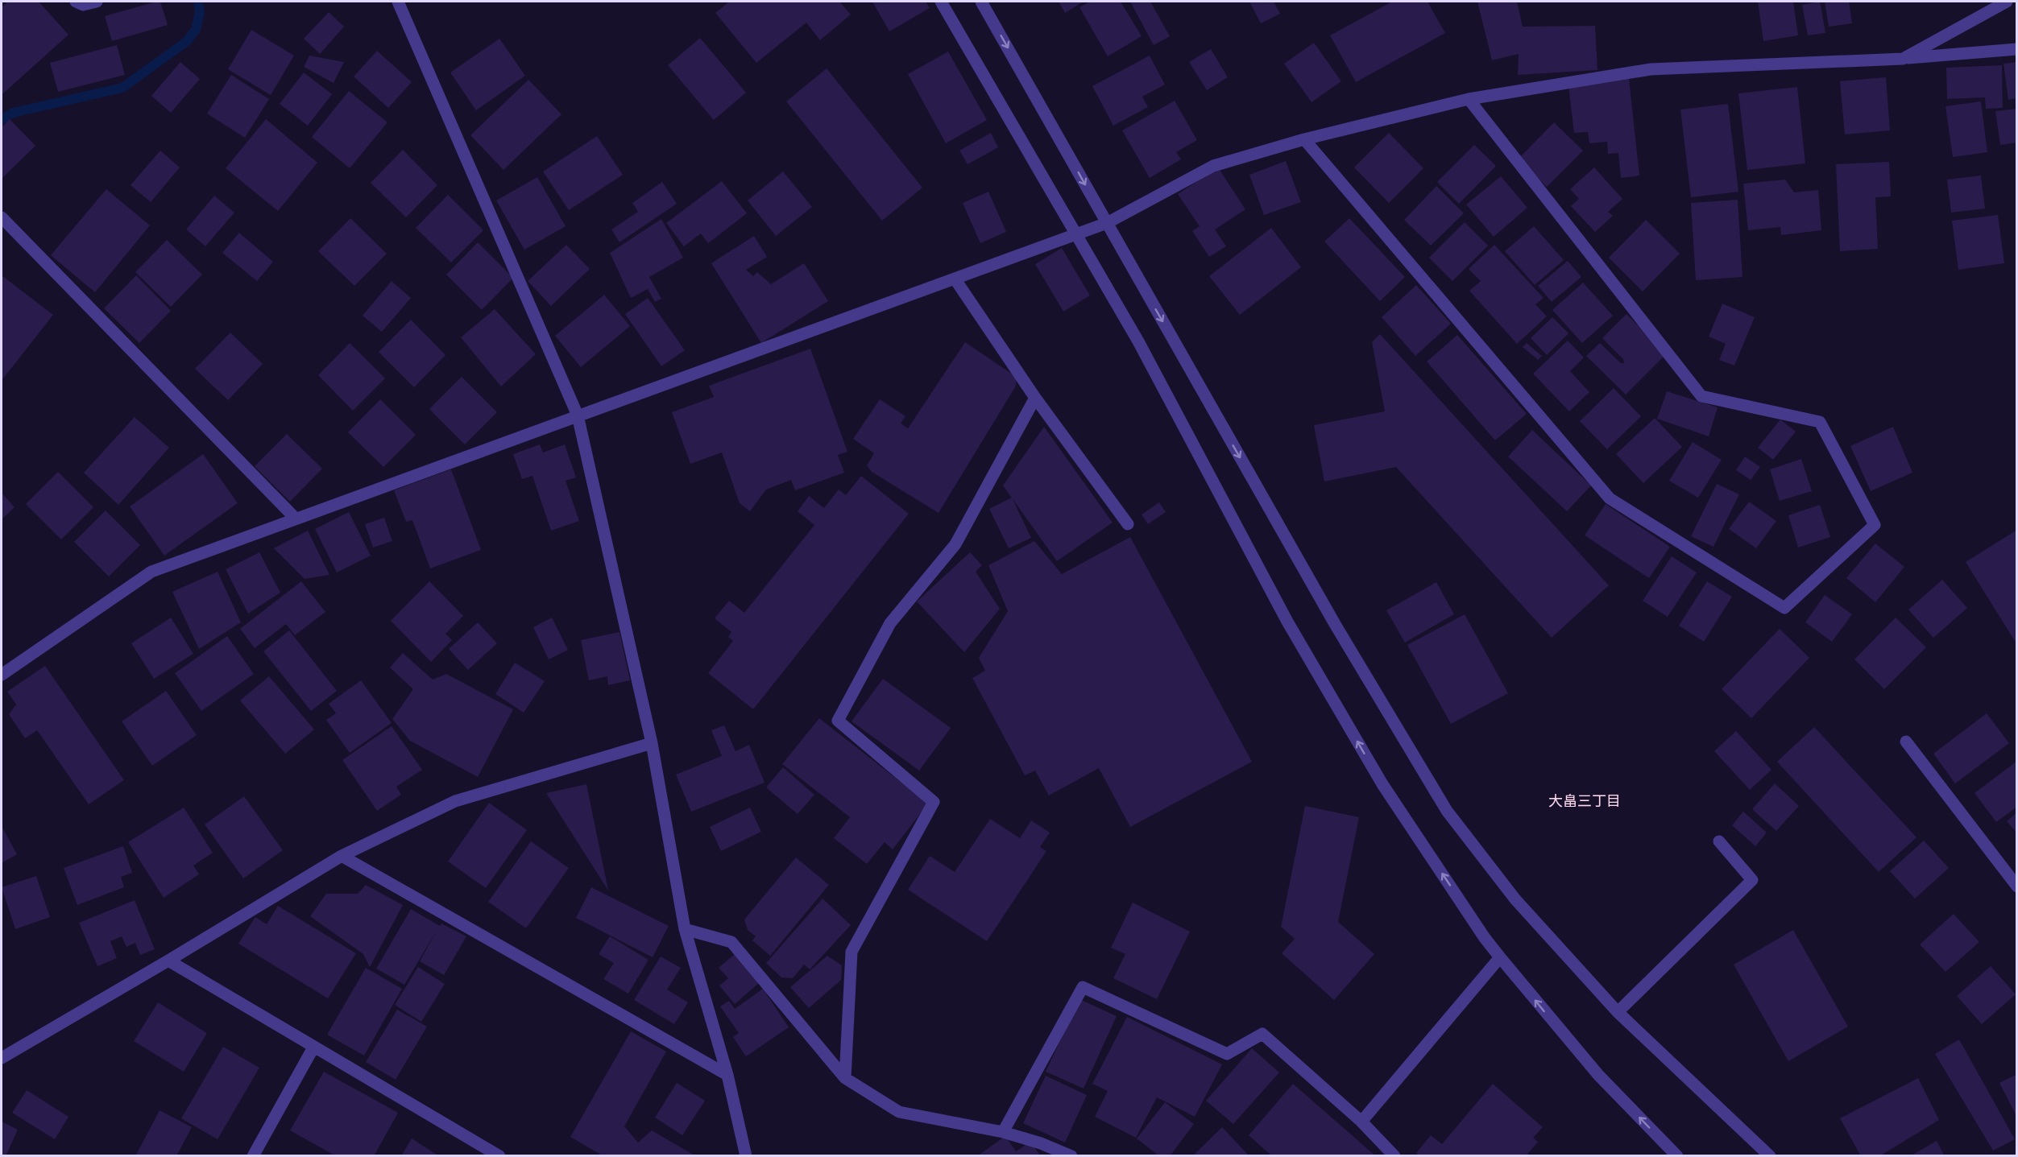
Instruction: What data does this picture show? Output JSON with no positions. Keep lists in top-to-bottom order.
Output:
{
  "districts": ["大畠三丁目"]
}
